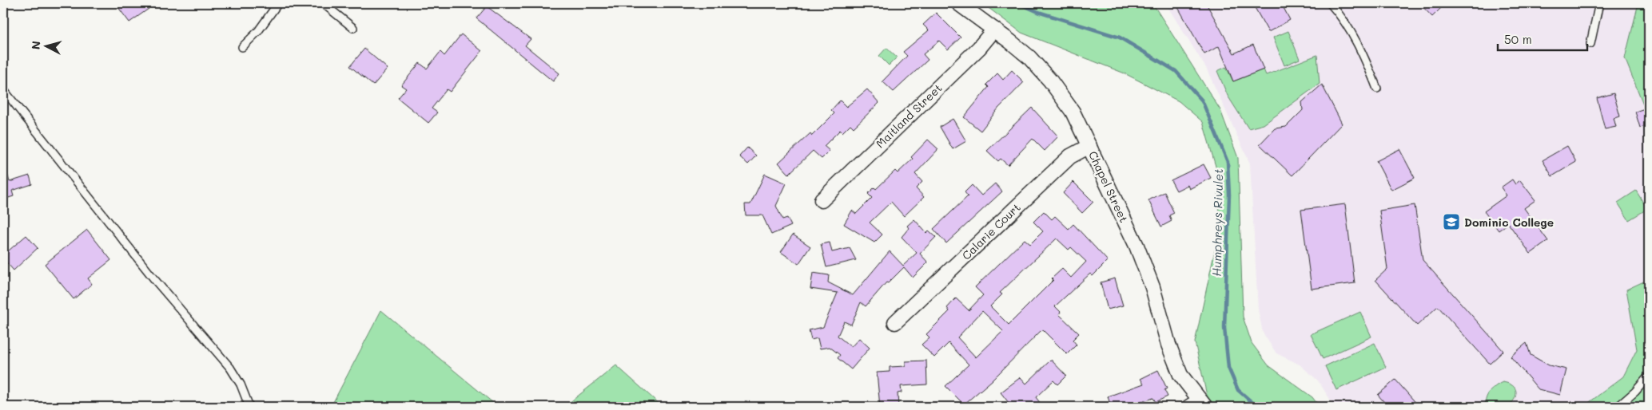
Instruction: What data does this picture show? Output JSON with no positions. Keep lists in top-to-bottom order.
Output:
{
  "streets": {
    "street": ["Maitland Street", "Chapel Street", "Calarie Court"]
  },
  "crossings": [
    ["Maitland Street", "Chapel Street"],
    ["Chapel Street", "Calarie Court"]
  ],
  "water": ["Humphreys Rivulet"],
  "places": {
    "school or university": ["Dominic College"]
  },
  "scale_bar": "50 m",
  "north": "left"
}
